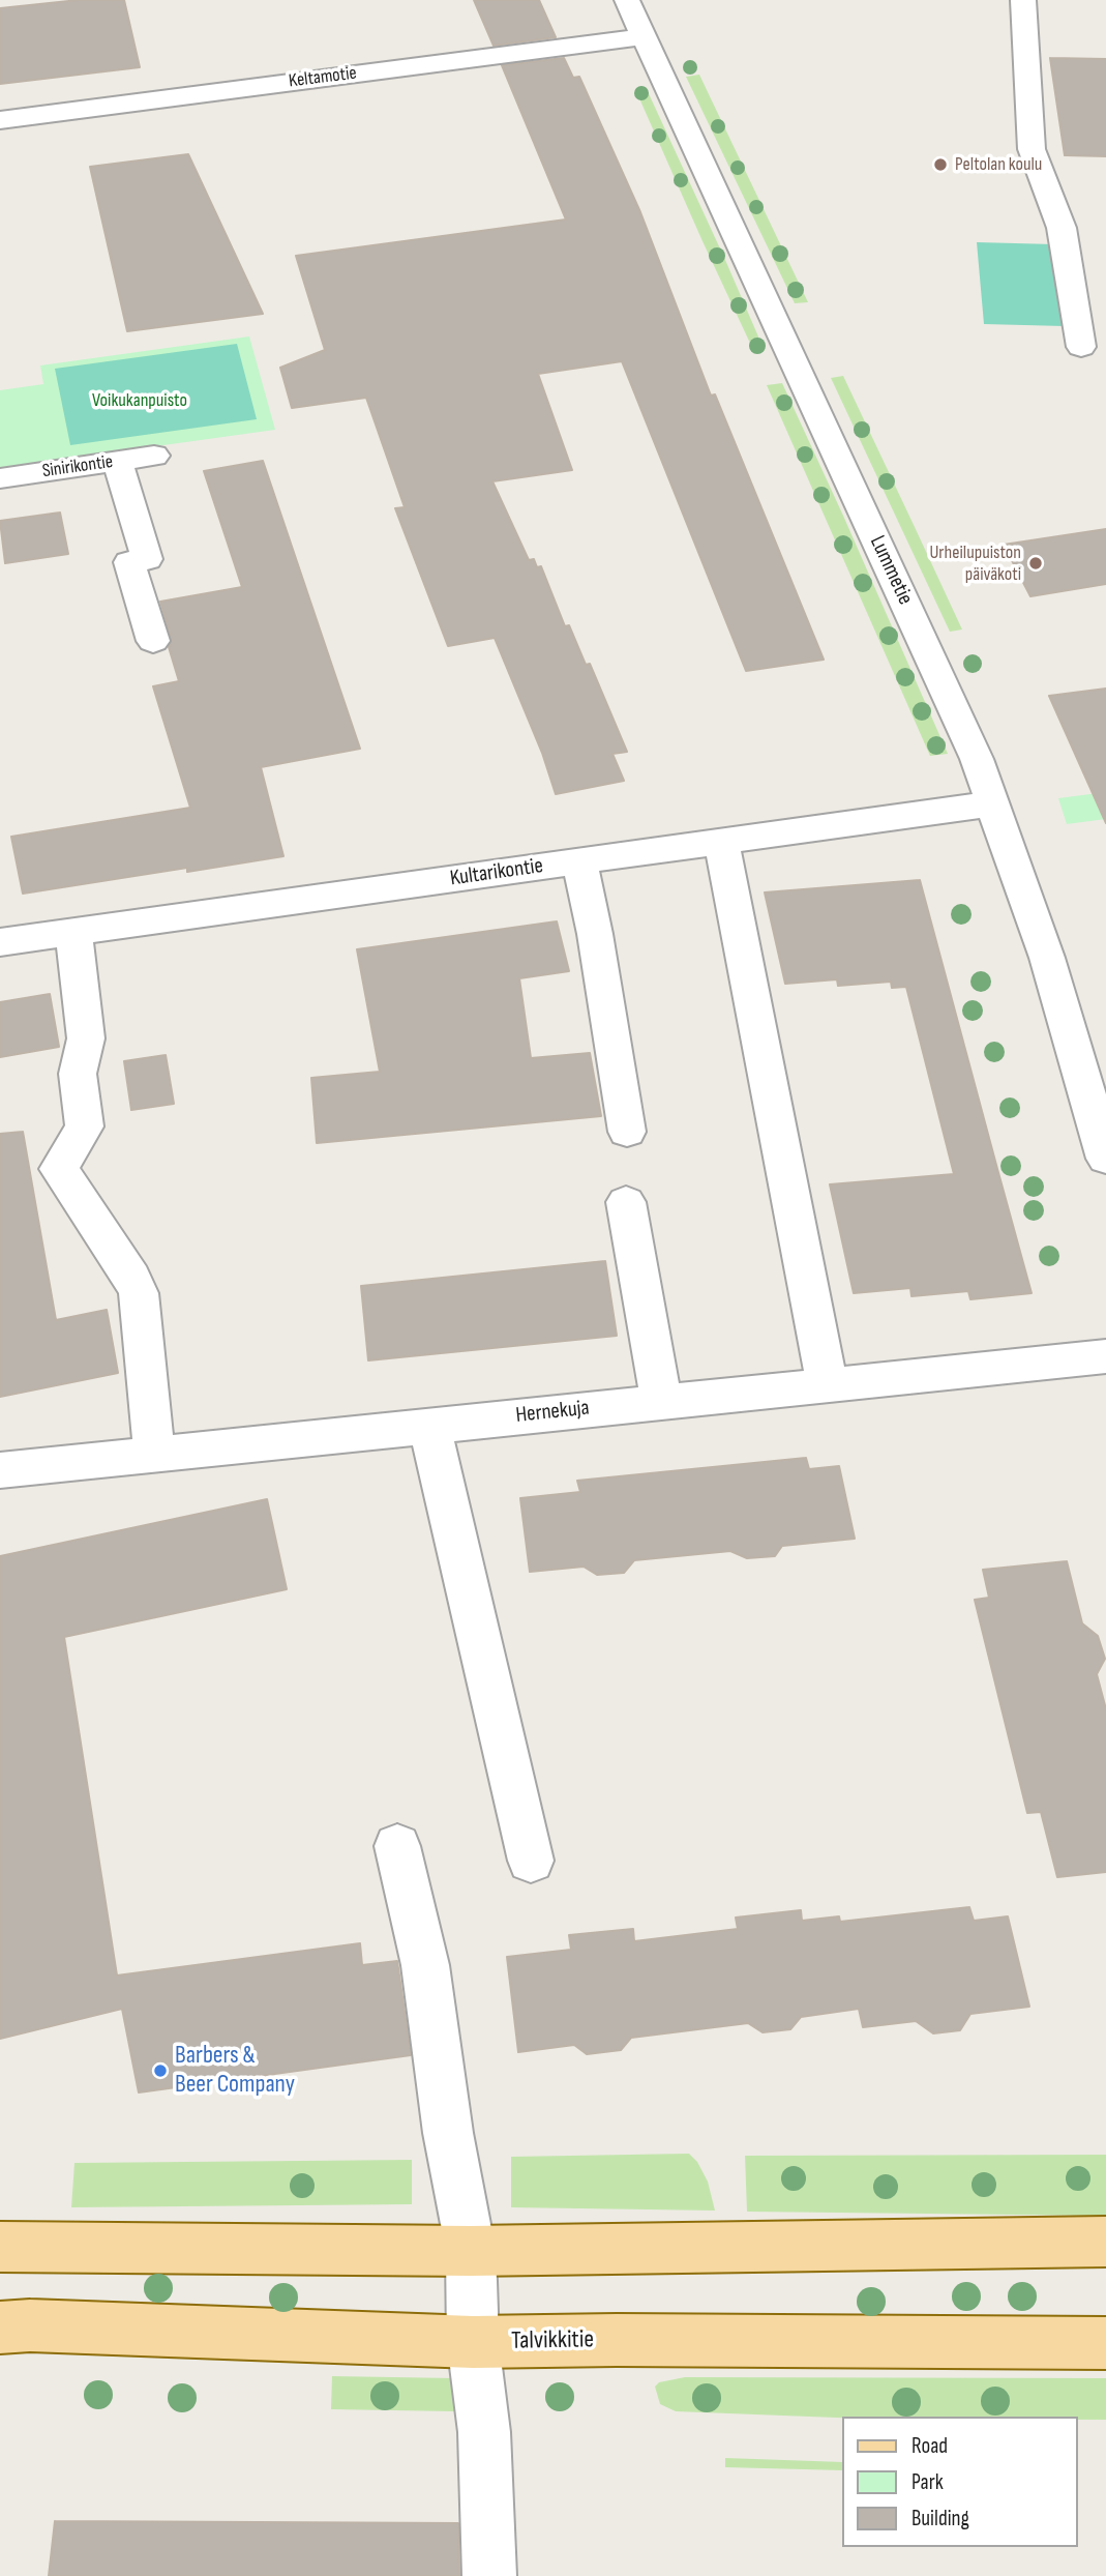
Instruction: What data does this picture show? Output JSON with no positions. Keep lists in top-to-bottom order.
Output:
{
  "streets": {
    "main road": ["Talvikkitie"],
    "street": [
      "Keltamotie",
      "Sinirikontie",
      "Lummetie",
      "Kultarikontie",
      "Hernekuja"
    ]
  },
  "crossings": [
    ["Keltamotie", "Lummetie"],
    ["Lummetie", "Kultarikontie"]
  ],
  "parks": ["Voikukanpuisto"],
  "places": ["Peltolan koulu", "Urheilupuiston päiväkoti", "Barbers & Beer Company"],
  "legend": ["Road", "Park", "Building"]
}
